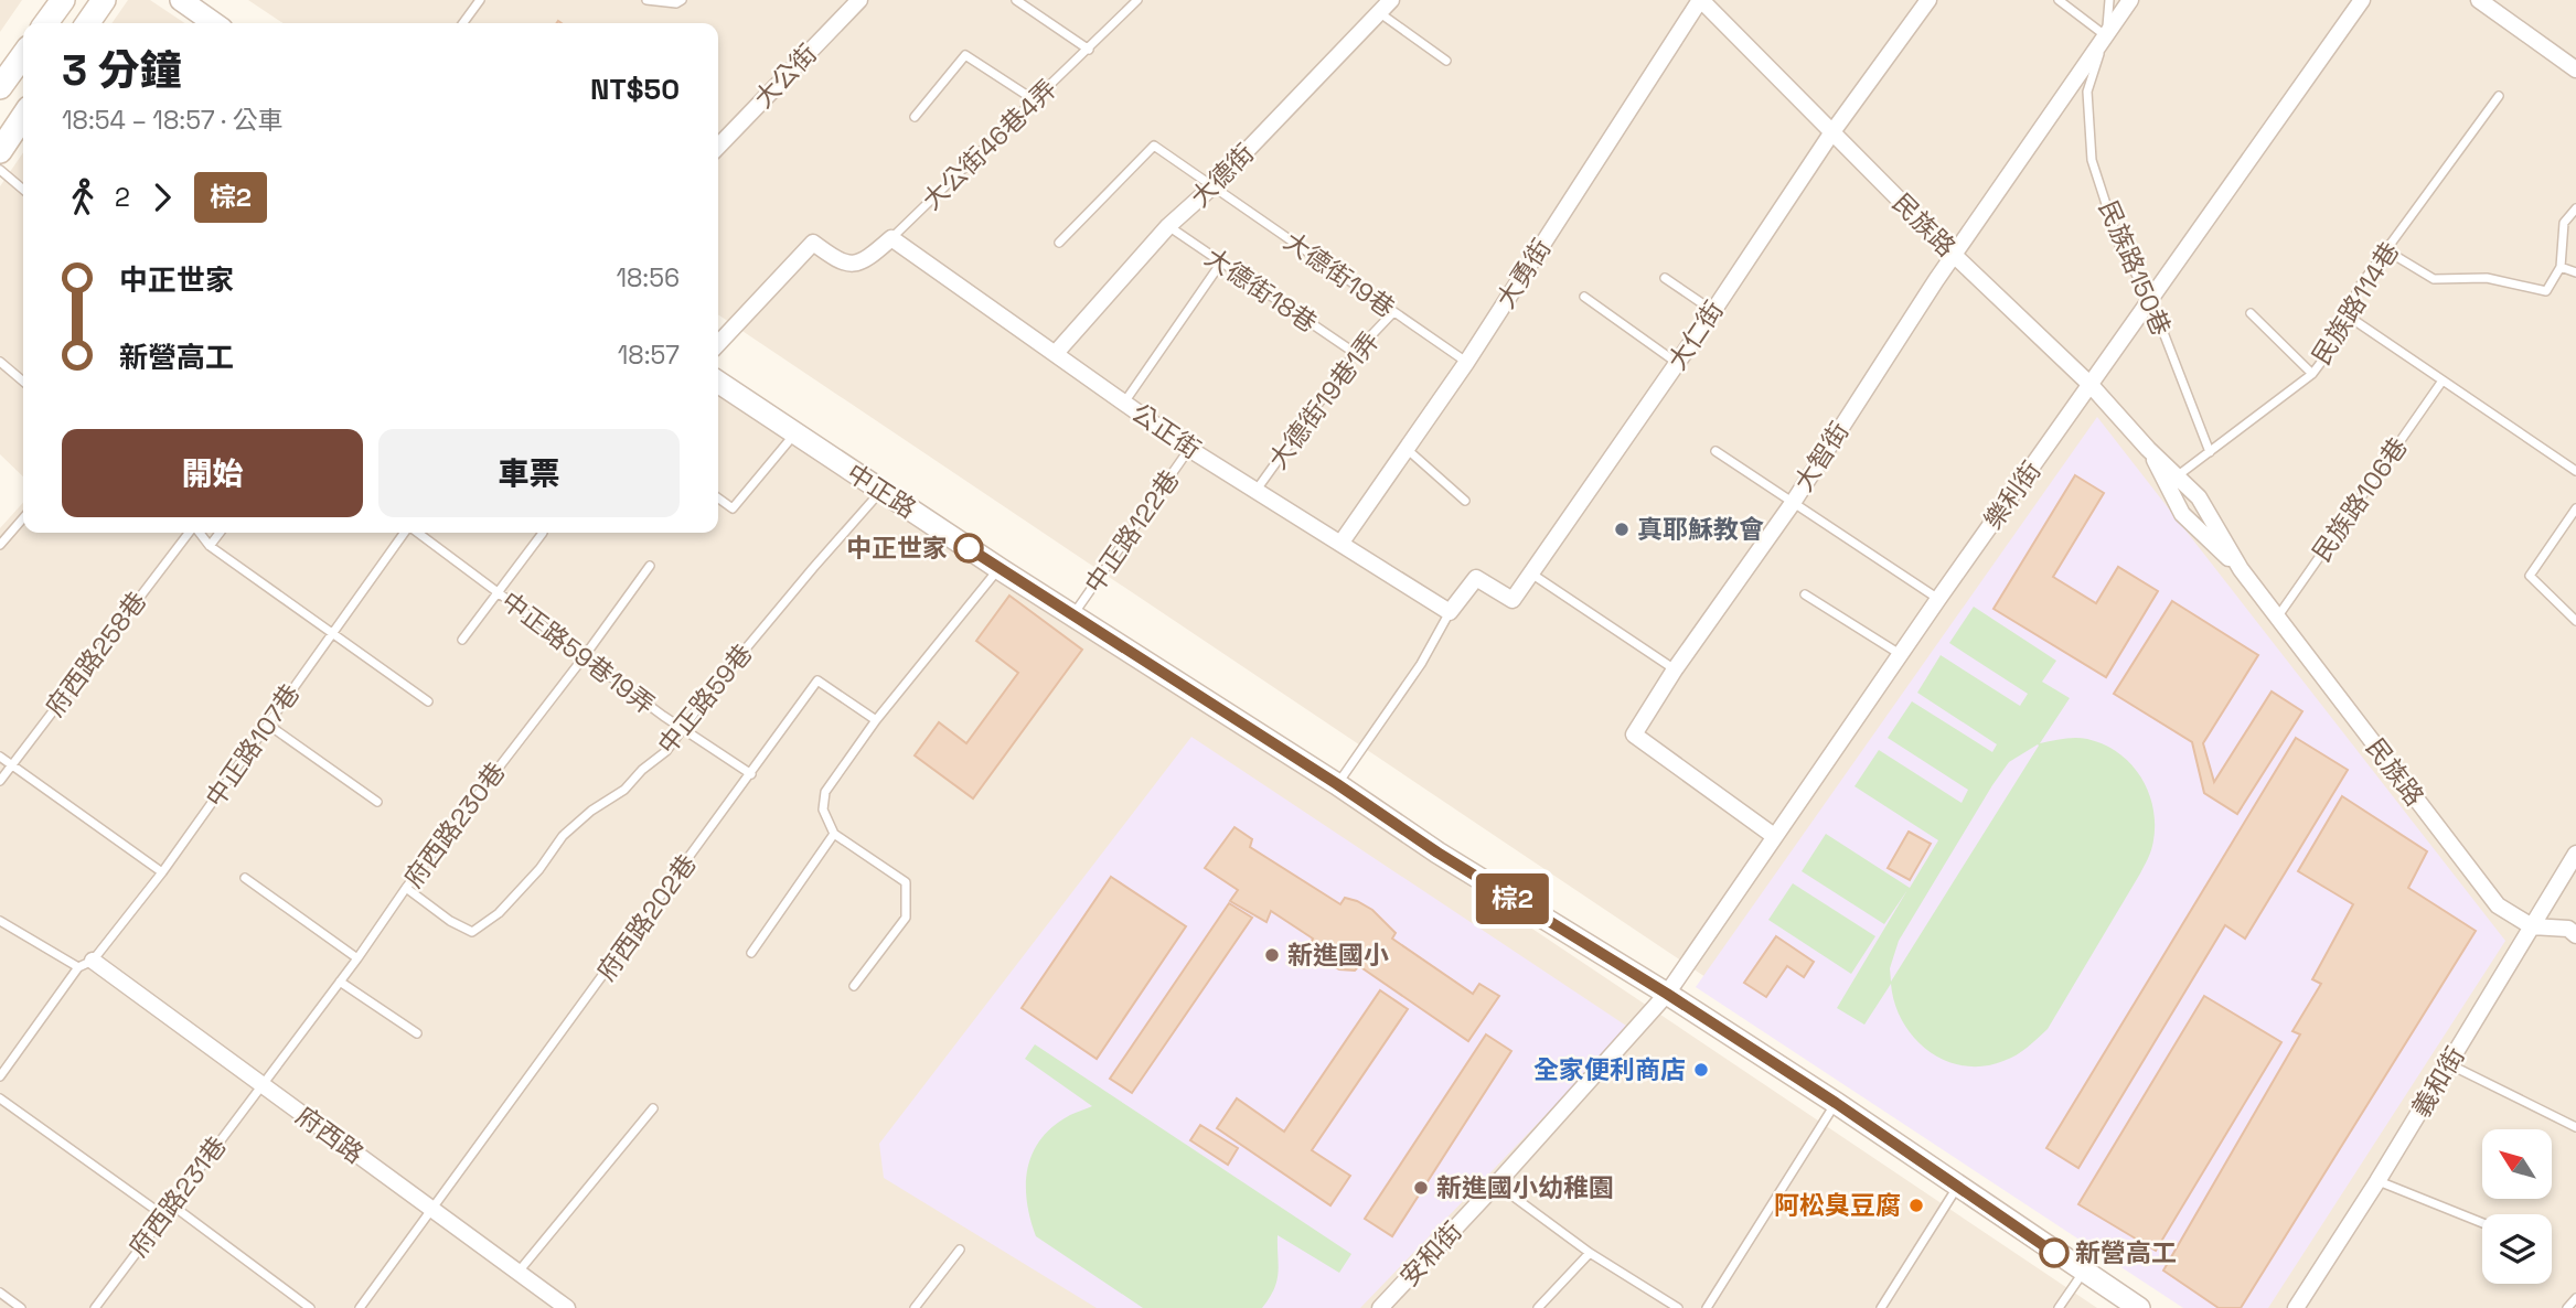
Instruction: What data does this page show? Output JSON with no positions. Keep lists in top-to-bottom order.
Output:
{
  "streets": {
    "street": [
      "大公街",
      "大德街",
      "民族路",
      "民族路150巷",
      "大勇街",
      "大仁街",
      "公正街",
      "大智街",
      "中正路",
      "樂利街",
      "義和街",
      "府西路",
      "安和街"
    ],
    "lane": [
      "大公街46巷4弄",
      "大德街19巷",
      "大德街18巷",
      "民族路114巷",
      "大德街19巷1弄",
      "民族路106巷",
      "中正路122巷",
      "中正路59巷19弄",
      "府西路258巷",
      "中正路59巷",
      "中正路107巷",
      "府西路230巷",
      "府西路202巷",
      "府西路231巷"
    ]
  },
  "crossings": [
    ["大公街46巷4弄", "公正街"],
    ["大德街", "大德街19巷"],
    ["大德街", "大德街18巷"],
    ["大德街", "公正街"],
    ["民族路", "大勇街"],
    ["民族路", "民族路114巷"],
    ["民族路", "大仁街"],
    ["民族路", "大智街"],
    ["民族路", "樂利街"],
    ["民族路", "民族路106巷"],
    ["民族路", "義和街"],
    ["民族路150巷", "民族路114巷"],
    ["民族路150巷", "大智街"],
    ["民族路150巷", "樂利街"],
    ["大勇街", "大德街19巷"],
    ["大勇街", "公正街"],
    ["大德街19巷", "大德街19巷1弄"],
    ["大德街18巷", "大德街19巷1弄"],
    ["大仁街", "公正街"],
    ["大德街19巷1弄", "公正街"],
    ["公正街", "中正路122巷"],
    ["大智街", "樂利街"],
    ["中正路", "樂利街"],
    ["中正路", "中正路122巷"],
    ["中正路", "中正路59巷"],
    ["中正路", "安和街"],
    ["樂利街", "安和街"],
    ["中正路59巷19弄", "中正路59巷"],
    ["中正路59巷19弄", "府西路230巷"],
    ["中正路59巷19弄", "府西路202巷"],
    ["中正路59巷", "府西路230巷"],
    ["中正路107巷", "府西路"],
    ["府西路230巷", "府西路"],
    ["府西路230巷", "府西路231巷"],
    ["府西路202巷", "府西路"],
    ["府西路", "府西路231巷"]
  ],
  "places": [
    "真耶穌教會",
    "中正世家",
    "新進國小",
    "全家便利商店",
    "新進國小幼稚園",
    "阿松臭豆腐",
    "新營高工"
  ],
  "lines": ["bus line 棕2"],
  "north": "top left",
  "page": {
    "on_map": "棕2",
    "heading": ["3 分鐘", "18:54 – 18:57 · 公車", "NT$50"],
    "legs": ["2", "棕2"],
    "list": [
      {
        "name": "中正世家",
        "value": "18:56"
      },
      {
        "name": "新營高工",
        "value": "18:57"
      }
    ],
    "buttons": ["開始", "車票"]
  }
}
